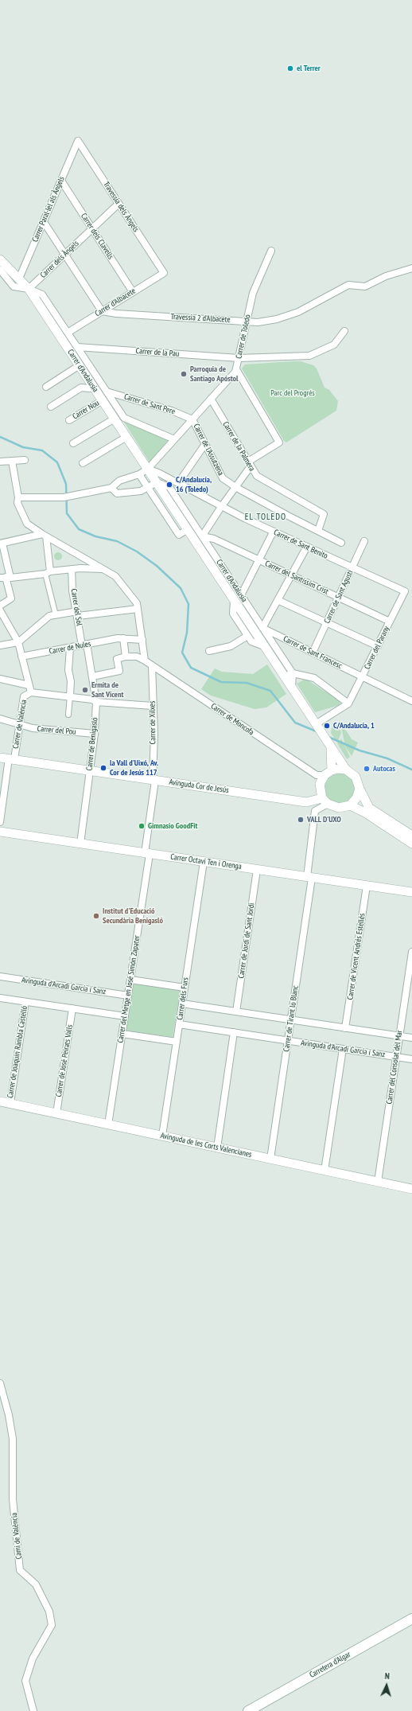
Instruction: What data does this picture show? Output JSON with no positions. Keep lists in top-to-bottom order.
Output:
{
  "streets": {
    "main road": ["Carretera d'Algar"],
    "street": [
      "Travessia dels Àngels",
      "Carrer Paral·lel als Àngels",
      "Carrer dels Clavells",
      "Carrer dels Àngels",
      "Carrer d'Albacete",
      "Travessia 2 d'Albacete",
      "Carrer de Toledo",
      "Carrer de la Pau",
      "Carrer d'Andalusia",
      "Carrer de Sant Pere",
      "Carrer Nou",
      "Carrer de la Palmera",
      "Carrer de l'Assutzena",
      "Carrer de Sant Benito",
      "Carrer del Santíssim Crist",
      "Carrer de Sant Agustí",
      "Carrer del Sol",
      "Carrer de Nules",
      "Carrer del Parany",
      "Carrer de Sant Francesc",
      "Carrer de Moncofa",
      "Carrer de Xilxes",
      "Carrer de València",
      "Carrer del Pou",
      "Carrer de Benigasló",
      "Avinguda Cor de Jesús",
      "Carrer Octavi Ten i Orenga",
      "Carrer de Jordi de Sant Jordi",
      "Carrer de Vicent Andrés Estellés",
      "Avinguda d'Arcadi García i Sanz",
      "Carrer del Metge en José Simón Zapater",
      "Carrer dels Furs",
      "Carrer de Tirant lo Blanc",
      "Carrer de Joaquín Rambla Castelló",
      "Carrer de José Peirats Valls",
      "Carrer del Consolat del Mar",
      "Avinguda de les Corts Valencianes",
      "Camí de València"
    ]
  },
  "crossings": [
    ["Travessia dels Àngels", "Carrer Paral·lel als Àngels"],
    ["Travessia dels Àngels", "Carrer dels Àngels"],
    ["Travessia dels Àngels", "Carrer d'Albacete"],
    ["Carrer Paral·lel als Àngels", "Carrer dels Clavells"],
    ["Carrer Paral·lel als Àngels", "Carrer d'Andalusia"],
    ["Carrer dels Clavells", "Carrer dels Àngels"],
    ["Carrer dels Clavells", "Carrer d'Albacete"],
    ["Carrer dels Àngels", "Carrer d'Andalusia"],
    ["Carrer d'Albacete", "Travessia 2 d'Albacete"],
    ["Carrer d'Albacete", "Carrer d'Andalusia"],
    ["Travessia 2 d'Albacete", "Carrer de Toledo"],
    ["Carrer de Toledo", "Carrer de la Pau"],
    ["Carrer de Toledo", "Carrer d'Andalusia"],
    ["Carrer de Toledo", "Carrer de Sant Pere"],
    ["Carrer de Toledo", "Carrer de la Palmera"],
    ["Carrer de Toledo", "Carrer de l'Assutzena"],
    ["Carrer de Toledo", "Carrer de Sant Benito"],
    ["Carrer de la Pau", "Carrer d'Andalusia"],
    ["Carrer d'Andalusia", "Carrer de Sant Pere"],
    ["Carrer d'Andalusia", "Carrer Nou"],
    ["Carrer d'Andalusia", "Carrer de Sant Benito"],
    ["Carrer d'Andalusia", "Carrer del Santíssim Crist"],
    ["Carrer d'Andalusia", "Carrer de Sant Francesc"],
    ["Carrer d'Andalusia", "Carrer de Moncofa"],
    ["Carrer d'Andalusia", "Avinguda Cor de Jesús"],
    ["Carrer de Sant Pere", "Carrer de l'Assutzena"],
    ["Carrer de la Palmera", "Carrer de l'Assutzena"],
    ["Carrer de Sant Benito", "Carrer de Sant Agustí"],
    ["Carrer de Sant Benito", "Carrer del Parany"],
    ["Carrer del Santíssim Crist", "Carrer de Sant Agustí"],
    ["Carrer del Santíssim Crist", "Carrer del Parany"],
    ["Carrer de Sant Agustí", "Carrer de Sant Francesc"],
    ["Carrer del Sol", "Carrer de Nules"],
    ["Carrer del Sol", "Carrer de Benigasló"],
    ["Carrer de Nules", "Carrer de Xilxes"],
    ["Carrer de Nules", "Carrer de Benigasló"],
    ["Carrer del Parany", "Carrer de Sant Francesc"],
    ["Carrer de Moncofa", "Carrer de Xilxes"],
    ["Carrer de Moncofa", "Avinguda Cor de Jesús"],
    ["Carrer de Xilxes", "Avinguda Cor de Jesús"],
    ["Carrer de Xilxes", "Carrer Octavi Ten i Orenga"],
    ["Carrer de Xilxes", "Carrer del Metge en José Simón Zapater"],
    ["Carrer de València", "Carrer del Pou"],
    ["Carrer de València", "Avinguda Cor de Jesús"],
    ["Carrer del Pou", "Carrer de Benigasló"],
    ["Carrer de Benigasló", "Avinguda Cor de Jesús"],
    ["Carrer de Benigasló", "Carrer Octavi Ten i Orenga"],
    ["Carrer Octavi Ten i Orenga", "Carrer de Jordi de Sant Jordi"],
    ["Carrer Octavi Ten i Orenga", "Carrer de Vicent Andrés Estellés"],
    ["Carrer Octavi Ten i Orenga", "Carrer del Metge en José Simón Zapater"],
    ["Carrer Octavi Ten i Orenga", "Carrer dels Furs"],
    ["Carrer Octavi Ten i Orenga", "Carrer de Tirant lo Blanc"],
    ["Avinguda d'Arcadi García i Sanz", "Carrer del Metge en José Simón Zapater"],
    ["Avinguda d'Arcadi García i Sanz", "Carrer dels Furs"],
    ["Avinguda d'Arcadi García i Sanz", "Carrer de Tirant lo Blanc"],
    ["Avinguda d'Arcadi García i Sanz", "Carrer del Consolat del Mar"],
    ["Carrer del Metge en José Simón Zapater", "Avinguda de les Corts Valencianes"],
    ["Carrer dels Furs", "Avinguda de les Corts Valencianes"],
    ["Carrer de Tirant lo Blanc", "Avinguda de les Corts Valencianes"],
    ["Carrer de Joaquín Rambla Castelló", "Avinguda de les Corts Valencianes"],
    ["Carrer de José Peirats Valls", "Avinguda de les Corts Valencianes"],
    ["Carrer del Consolat del Mar", "Avinguda de les Corts Valencianes"]
  ],
  "districts": ["EL TOLEDO"],
  "parks": ["Parc del Progrés"],
  "places": [
    "el Terrer",
    "Parroquia de Santiago Apóstol",
    "C/Andalucía, 16 (Toledo)",
    "Ermita de Sant Vicent",
    "C/Andalucía, 1",
    "la Vall d'Uixó, Av. Cor de Jesús 117",
    "Autocas",
    "VALL D'UXO",
    "Gimnasio GoodFit",
    "Institut d'Educació Secundària Benigasló"
  ],
  "north": "top"
}
